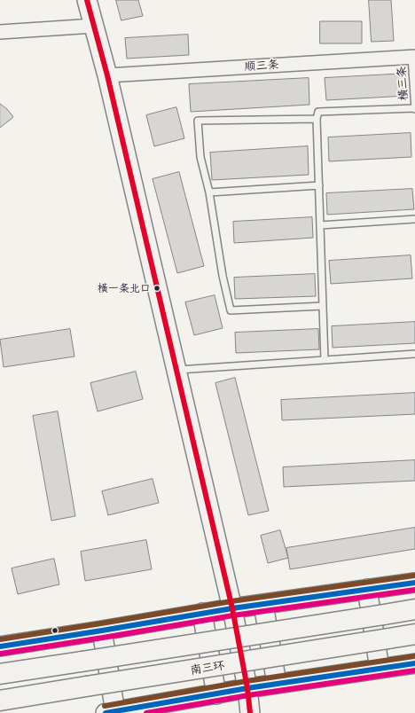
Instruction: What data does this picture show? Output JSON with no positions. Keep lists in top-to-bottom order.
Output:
{
  "streets": {
    "highway": ["南三环"],
    "street": ["顺三条"],
    "lane": ["横三条"]
  },
  "crossings": [
    ["顺三条", "横三条"]
  ],
  "places": ["横一条北口"]
}
